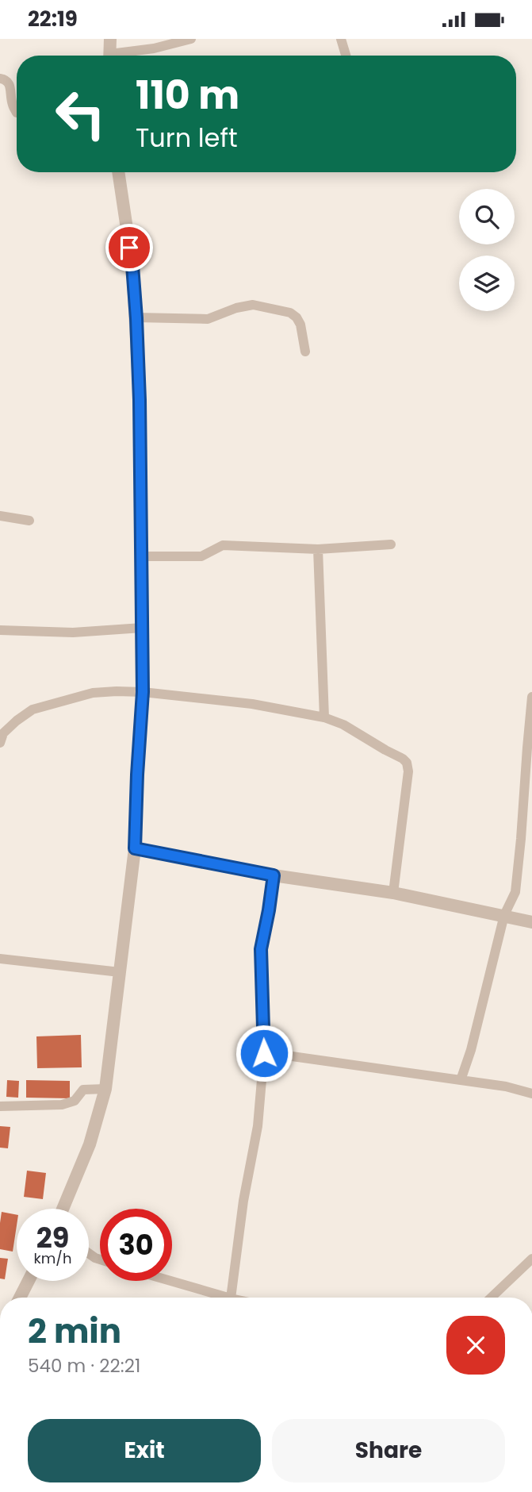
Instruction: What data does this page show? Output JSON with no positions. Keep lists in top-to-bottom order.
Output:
{
  "page": {
    "status": "22:19",
    "turn": ["110 m", "Turn left"],
    "speed": "29 km/h",
    "limit": "30",
    "heading": ["2 min", "540 m · 22:21"],
    "buttons": ["Exit", "Share"]
  }
}
